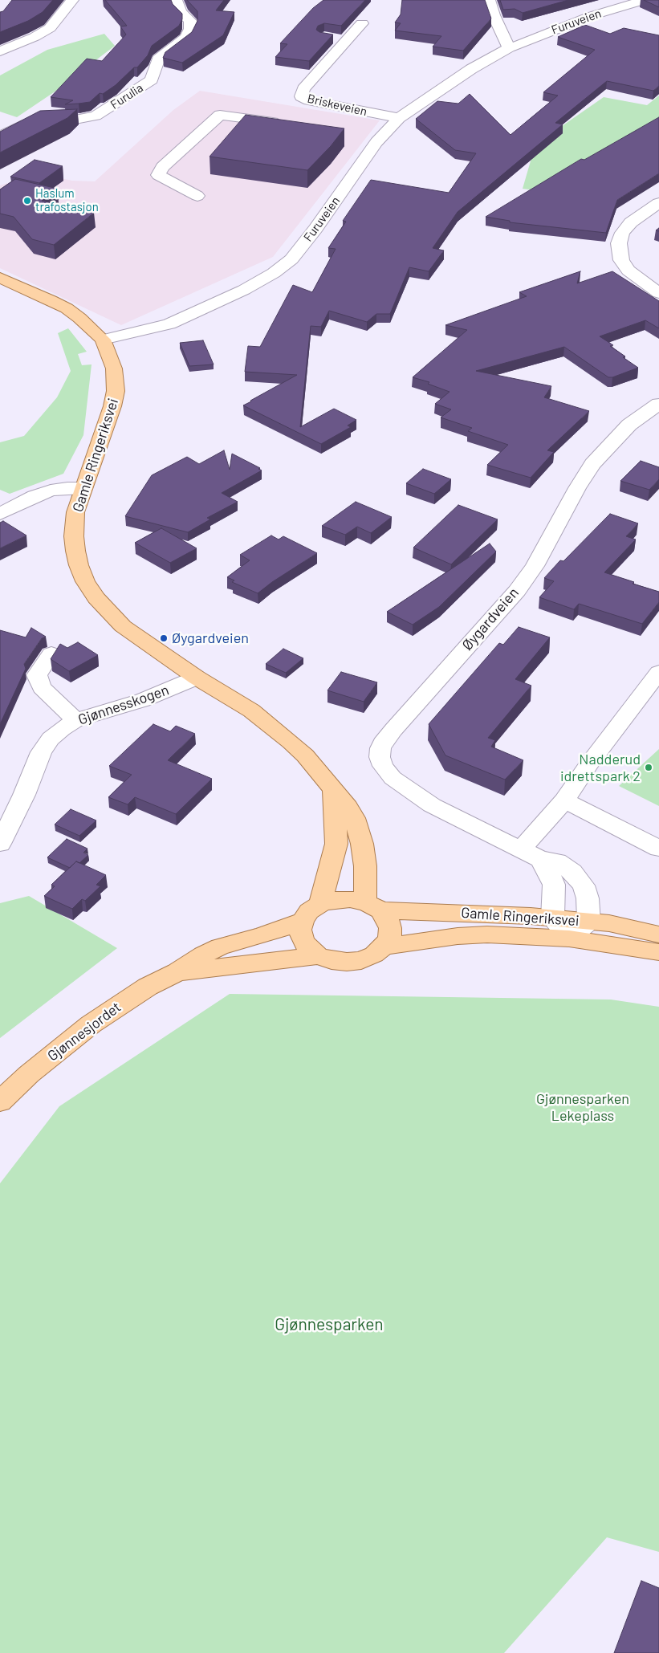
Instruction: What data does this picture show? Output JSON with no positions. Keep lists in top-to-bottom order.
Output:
{
  "streets": {
    "main road": ["Gamle Ringeriksvei", "Gjønnesjordet"],
    "street": [
      "Furuveien",
      "Furulia",
      "Briskeveien",
      "Øygardveien",
      "Gjønnesskogen"
    ]
  },
  "crossings": [
    ["Furuveien", "Briskeveien"],
    ["Furuveien", "Gamle Ringeriksvei"],
    ["Gamle Ringeriksvei", "Øygardveien"],
    ["Gamle Ringeriksvei", "Gjønnesskogen"],
    ["Gamle Ringeriksvei", "Gjønnesjordet"]
  ],
  "parks": ["Gjønnesparken Lekeplass", "Gjønnesparken"],
  "places": ["Haslum trafostasjon", "Øygardveien", "Nadderud idrettspark 2"]
}
